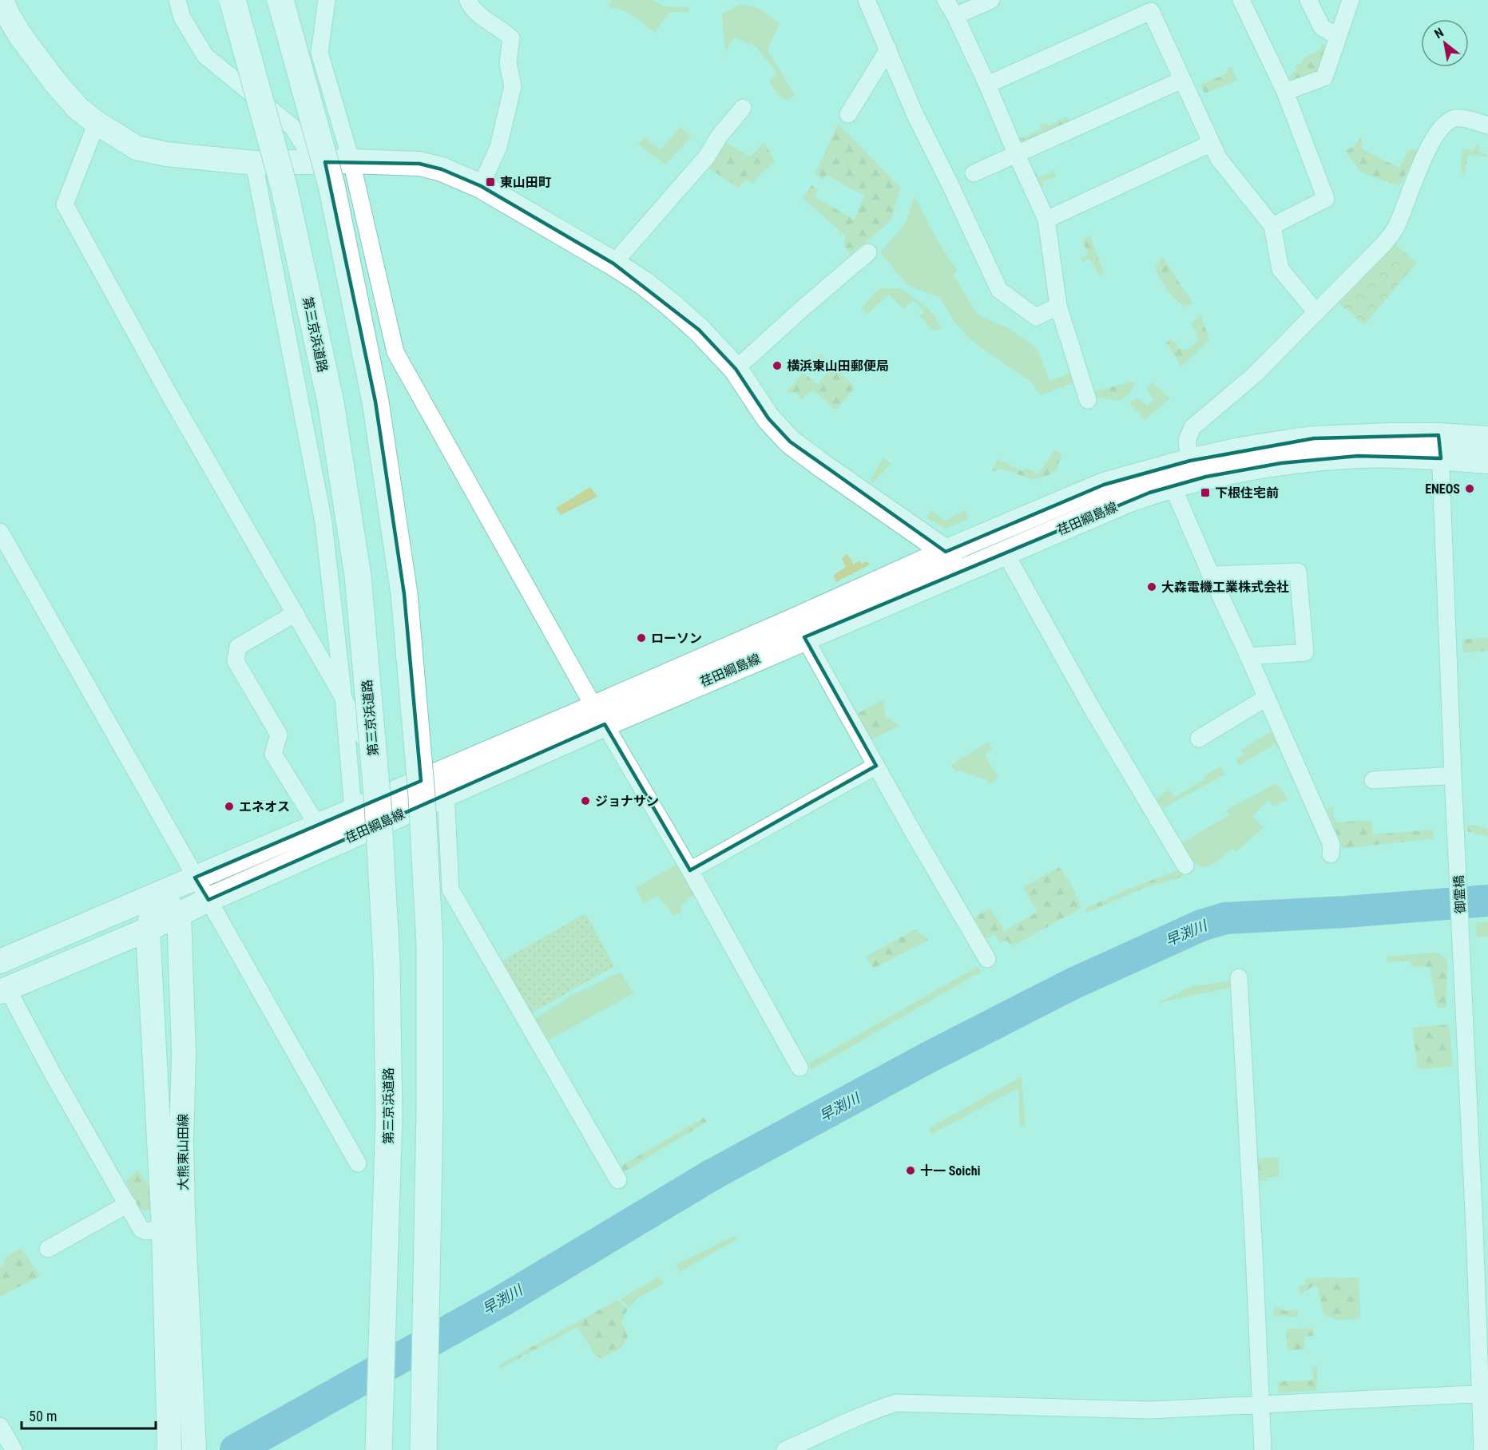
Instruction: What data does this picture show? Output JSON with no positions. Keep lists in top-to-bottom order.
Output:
{
  "streets": {
    "highway": ["第三京浜道路"],
    "main road": ["荏田綱島線", "大熊東山田線"],
    "street": ["御霊橋"]
  },
  "crossings": [
    ["荏田綱島線", "御霊橋"],
    ["荏田綱島線", "大熊東山田線"]
  ],
  "water": ["早渕川"],
  "places": {
    "transit": ["東山田町", "下根住宅前"],
    "other": [
      "横浜東山田郵便局",
      "ENEOS",
      "大森電機工業株式会社",
      "ローソン",
      "ジョナサン",
      "エネオス",
      "十一 Soichi"
    ]
  },
  "scale_bar": "50 m",
  "north": "top left"
}
